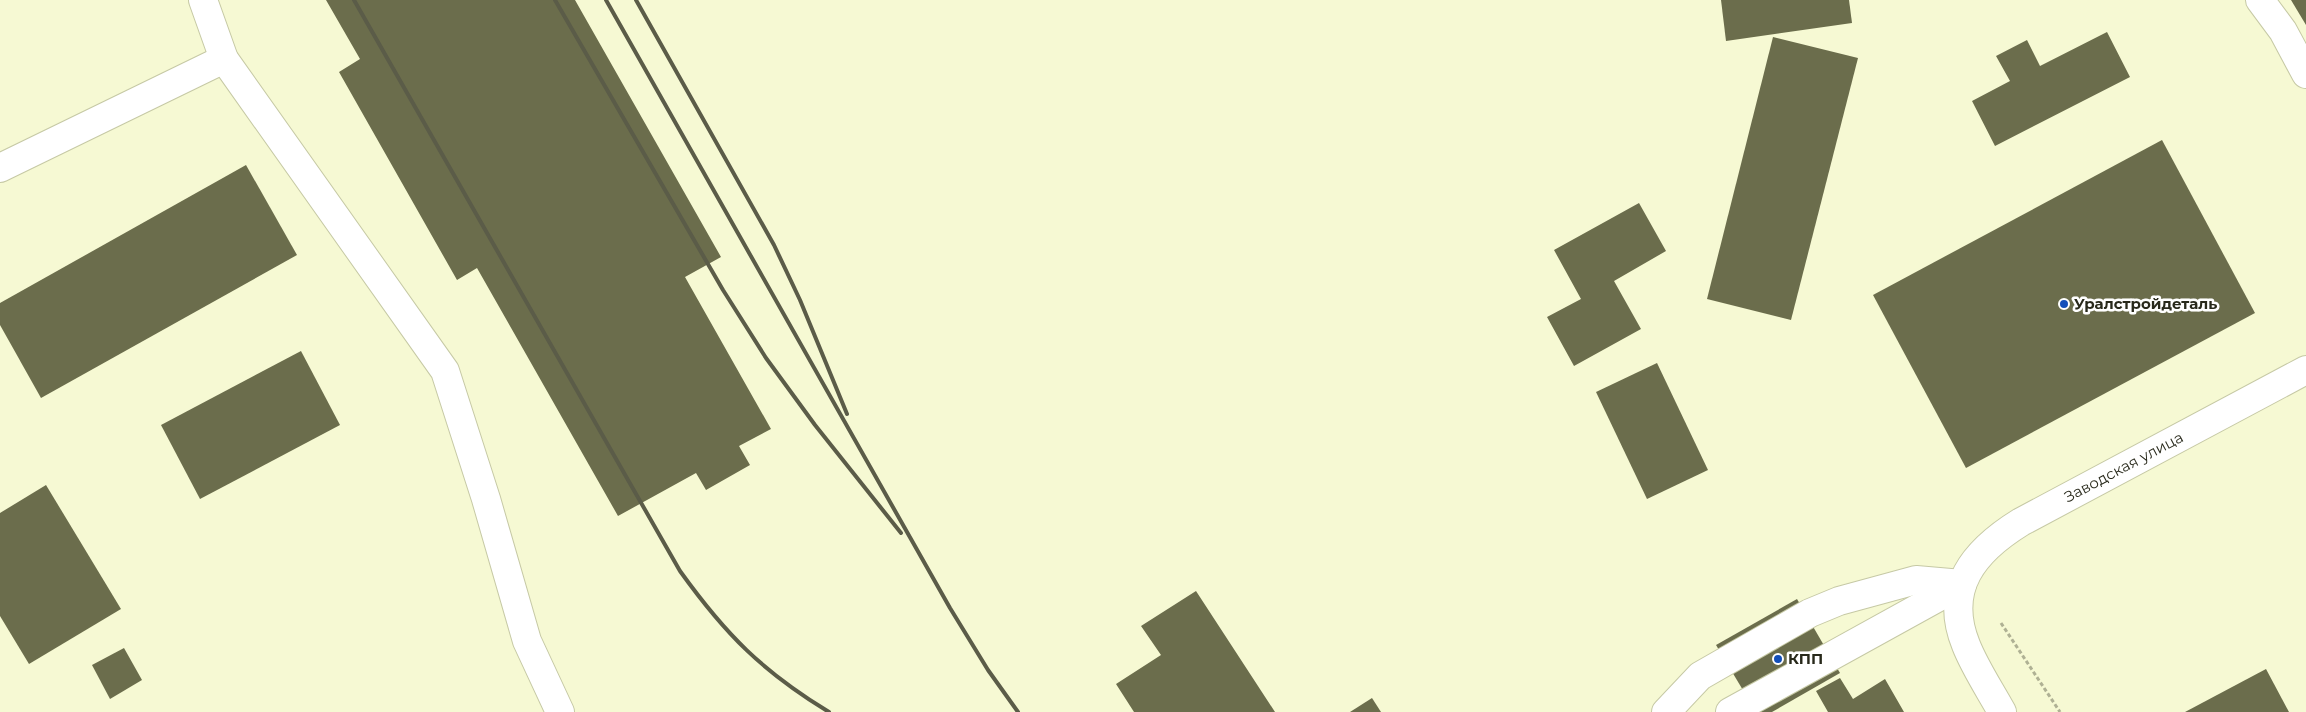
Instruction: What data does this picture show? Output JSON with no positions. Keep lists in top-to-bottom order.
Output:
{
  "streets": {
    "main road": ["Заводская улица"]
  },
  "places": ["Уралстройдеталь", "КПП"]
}
